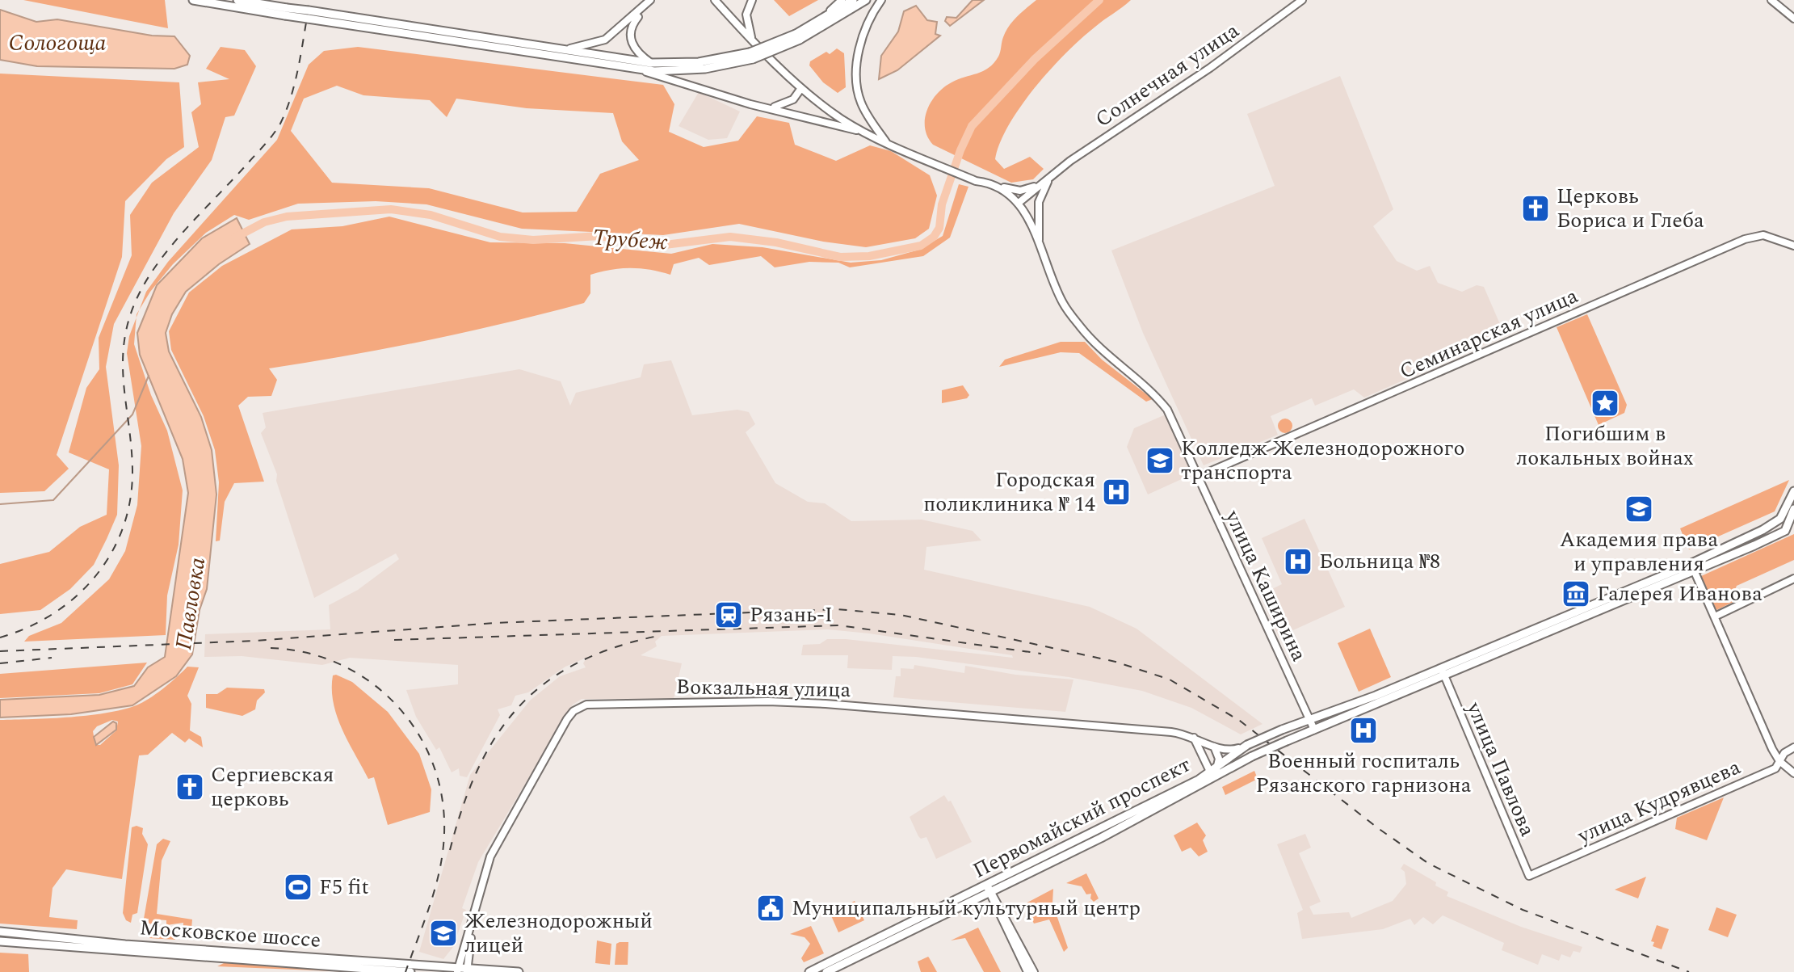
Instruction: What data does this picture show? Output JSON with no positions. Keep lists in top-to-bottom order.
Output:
{
  "streets": {
    "main road": [
      "Солнечная улица",
      "Семинарская улица",
      "улица Каширина",
      "Вокзальная улица",
      "улица Павлова",
      "улица Кудрявцева",
      "Первомайский проспект",
      "Московское шоссе"
    ]
  },
  "crossings": [
    ["Солнечная улица", "улица Каширина"],
    ["Семинарская улица", "улица Каширина"],
    ["улица Каширина", "Первомайский проспект"],
    ["Вокзальная улица", "Первомайский проспект"],
    ["Вокзальная улица", "Московское шоссе"],
    ["улица Павлова", "улица Кудрявцева"],
    ["улица Павлова", "Первомайский проспект"]
  ],
  "water": ["Сологоща", "Трубеж", "Павловка"],
  "places": {
    "church": ["Церковь Бориса и Глеба", "Сергиевская церковь"],
    "place": ["Погибшим в локальных войнах"],
    "school or university": ["Колледж Железнодорожного транспорта", "Академия права и управления", "Железнодорожный лицей"],
    "hospital": ["Городская поликлиника № 14", "Больница №8", "Военный госпиталь Рязанского гарнизона"],
    "museum": ["Галерея Иванова"],
    "station": ["Рязань-I"],
    "sports": ["F5 fit"],
    "public building": ["Муниципальный культурный центр"]
  }
}
